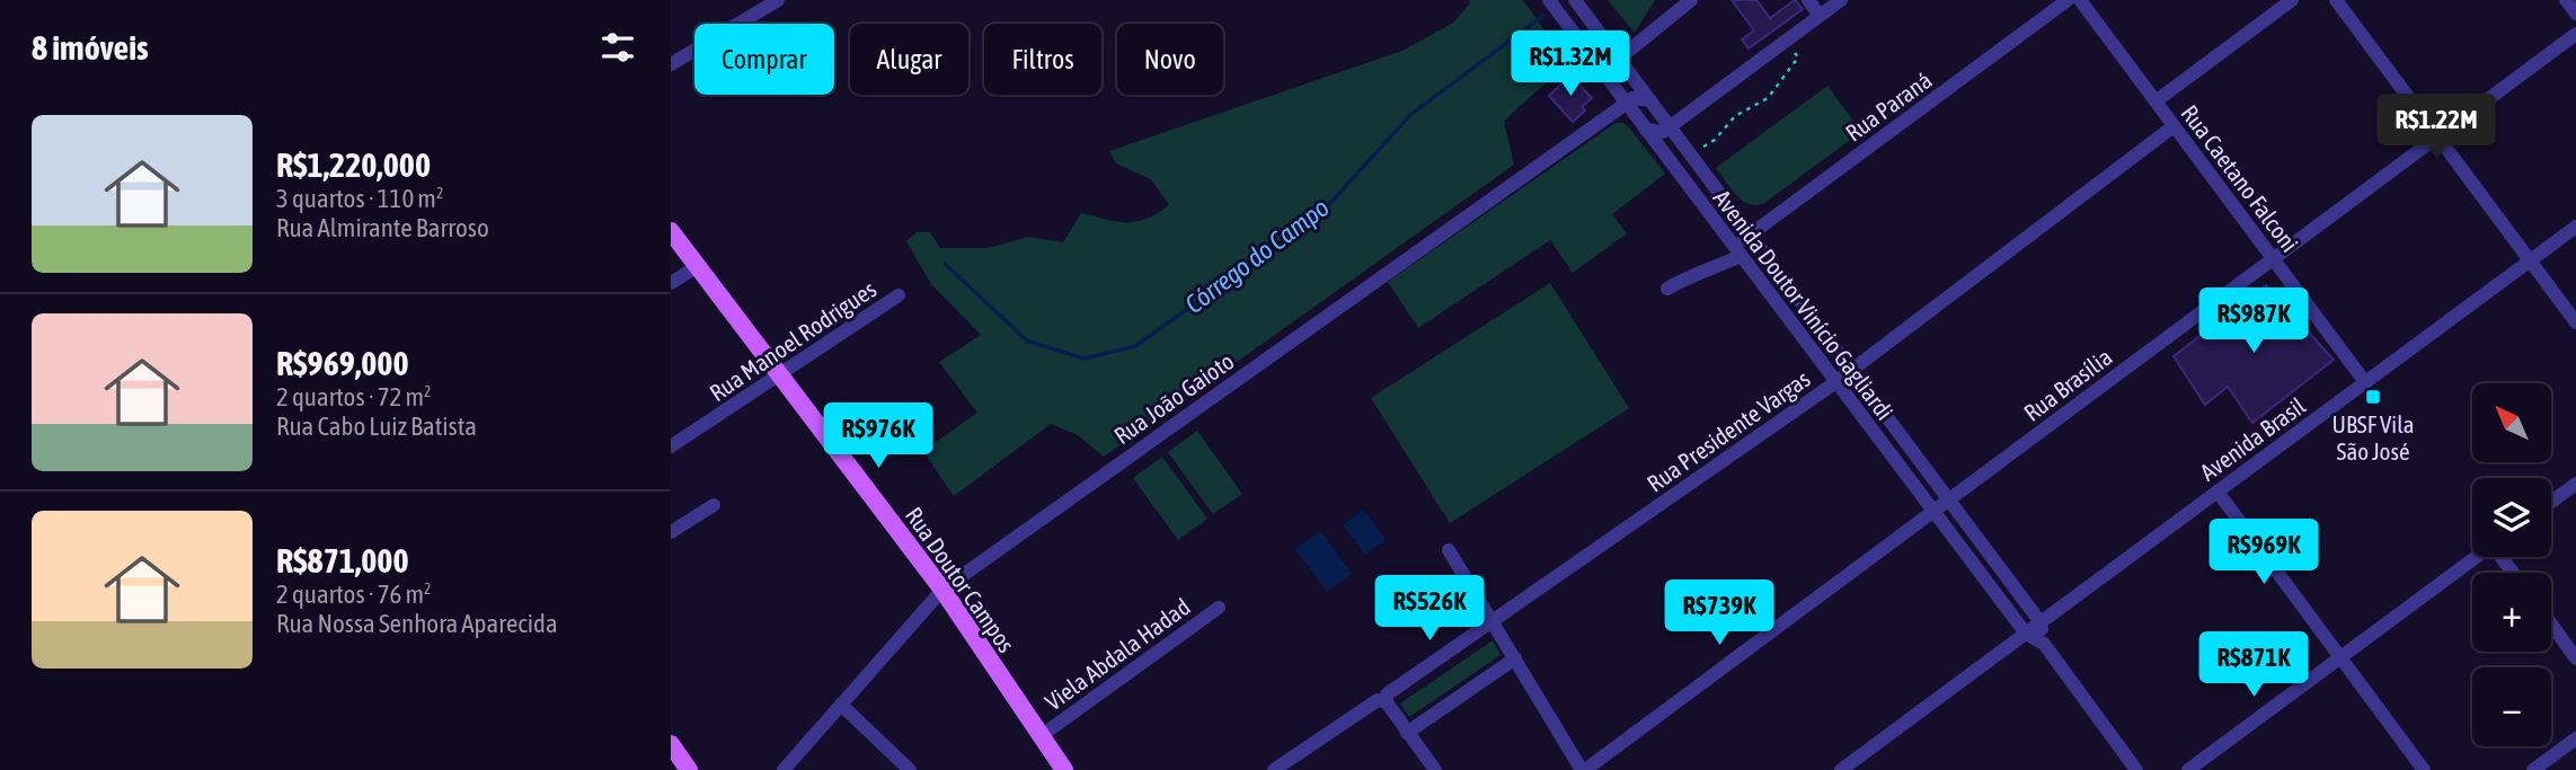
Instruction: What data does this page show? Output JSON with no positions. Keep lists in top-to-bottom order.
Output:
{
  "streets": {
    "main road": ["Rua Doutor Campos"],
    "street": [
      "Rua Paraná",
      "Rua Caetano Falconi",
      "Avenida Doutor Vinício Gagliardi",
      "Rua Manoel Rodrigues",
      "Rua Brasília",
      "Rua João Gaioto",
      "Rua Presidente Vargas",
      "Avenida Brasil",
      "Viela Abdala Hadad"
    ]
  },
  "crossings": [
    ["Rua Paraná", "Avenida Doutor Vinício Gagliardi"],
    ["Rua Caetano Falconi", "Rua Brasília"],
    ["Rua Caetano Falconi", "Rua Presidente Vargas"],
    ["Rua Caetano Falconi", "Avenida Brasil"],
    ["Avenida Doutor Vinício Gagliardi", "Rua Brasília"],
    ["Avenida Doutor Vinício Gagliardi", "Rua João Gaioto"],
    ["Avenida Doutor Vinício Gagliardi", "Rua Presidente Vargas"],
    ["Avenida Doutor Vinício Gagliardi", "Avenida Brasil"],
    ["Rua Manoel Rodrigues", "Rua Doutor Campos"],
    ["Rua João Gaioto", "Rua Doutor Campos"],
    ["Rua Doutor Campos", "Viela Abdala Hadad"]
  ],
  "water": ["Córrego do Campo"],
  "places": {
    "transit": ["UBSF Vila São José"]
  },
  "north": "top left",
  "page": {
    "heading": "8 imóveis",
    "chip": [
      "Comprar",
      "Alugar",
      "Filtros",
      "Novo"
    ],
    "price": [
      "R$1.32M",
      "R$1.22M",
      "R$987K",
      "R$976K",
      "R$969K",
      "R$526K",
      "R$739K",
      "R$871K"
    ],
    "list": [
      {
        "name": "R$1,220,000",
        "note": "3 quartos · 110 m² · Rua Almirante Barroso"
      },
      {
        "name": "R$969,000",
        "note": "2 quartos · 72 m² · Rua Cabo Luiz Batista"
      },
      {
        "name": "R$871,000",
        "note": "2 quartos · 76 m² · Rua Nossa Senhora Aparecida"
      }
    ],
    "map_buttons": ["+", "−"]
  }
}
